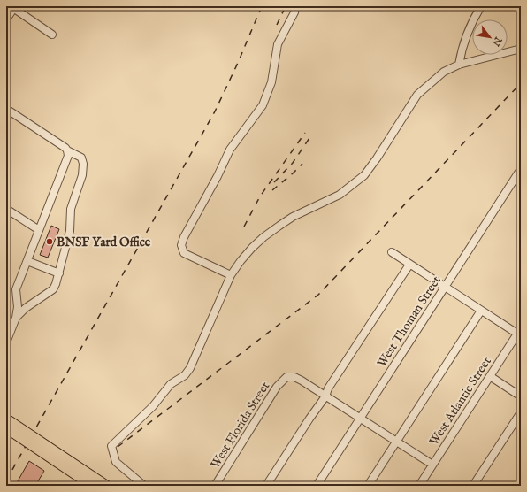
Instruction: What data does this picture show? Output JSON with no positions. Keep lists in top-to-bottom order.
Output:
{
  "streets": {
    "street": ["West Thoman Street", "West Atlantic Street", "West Florida Street"]
  },
  "places": ["BNSF Yard Office"],
  "north": "bottom right"
}
